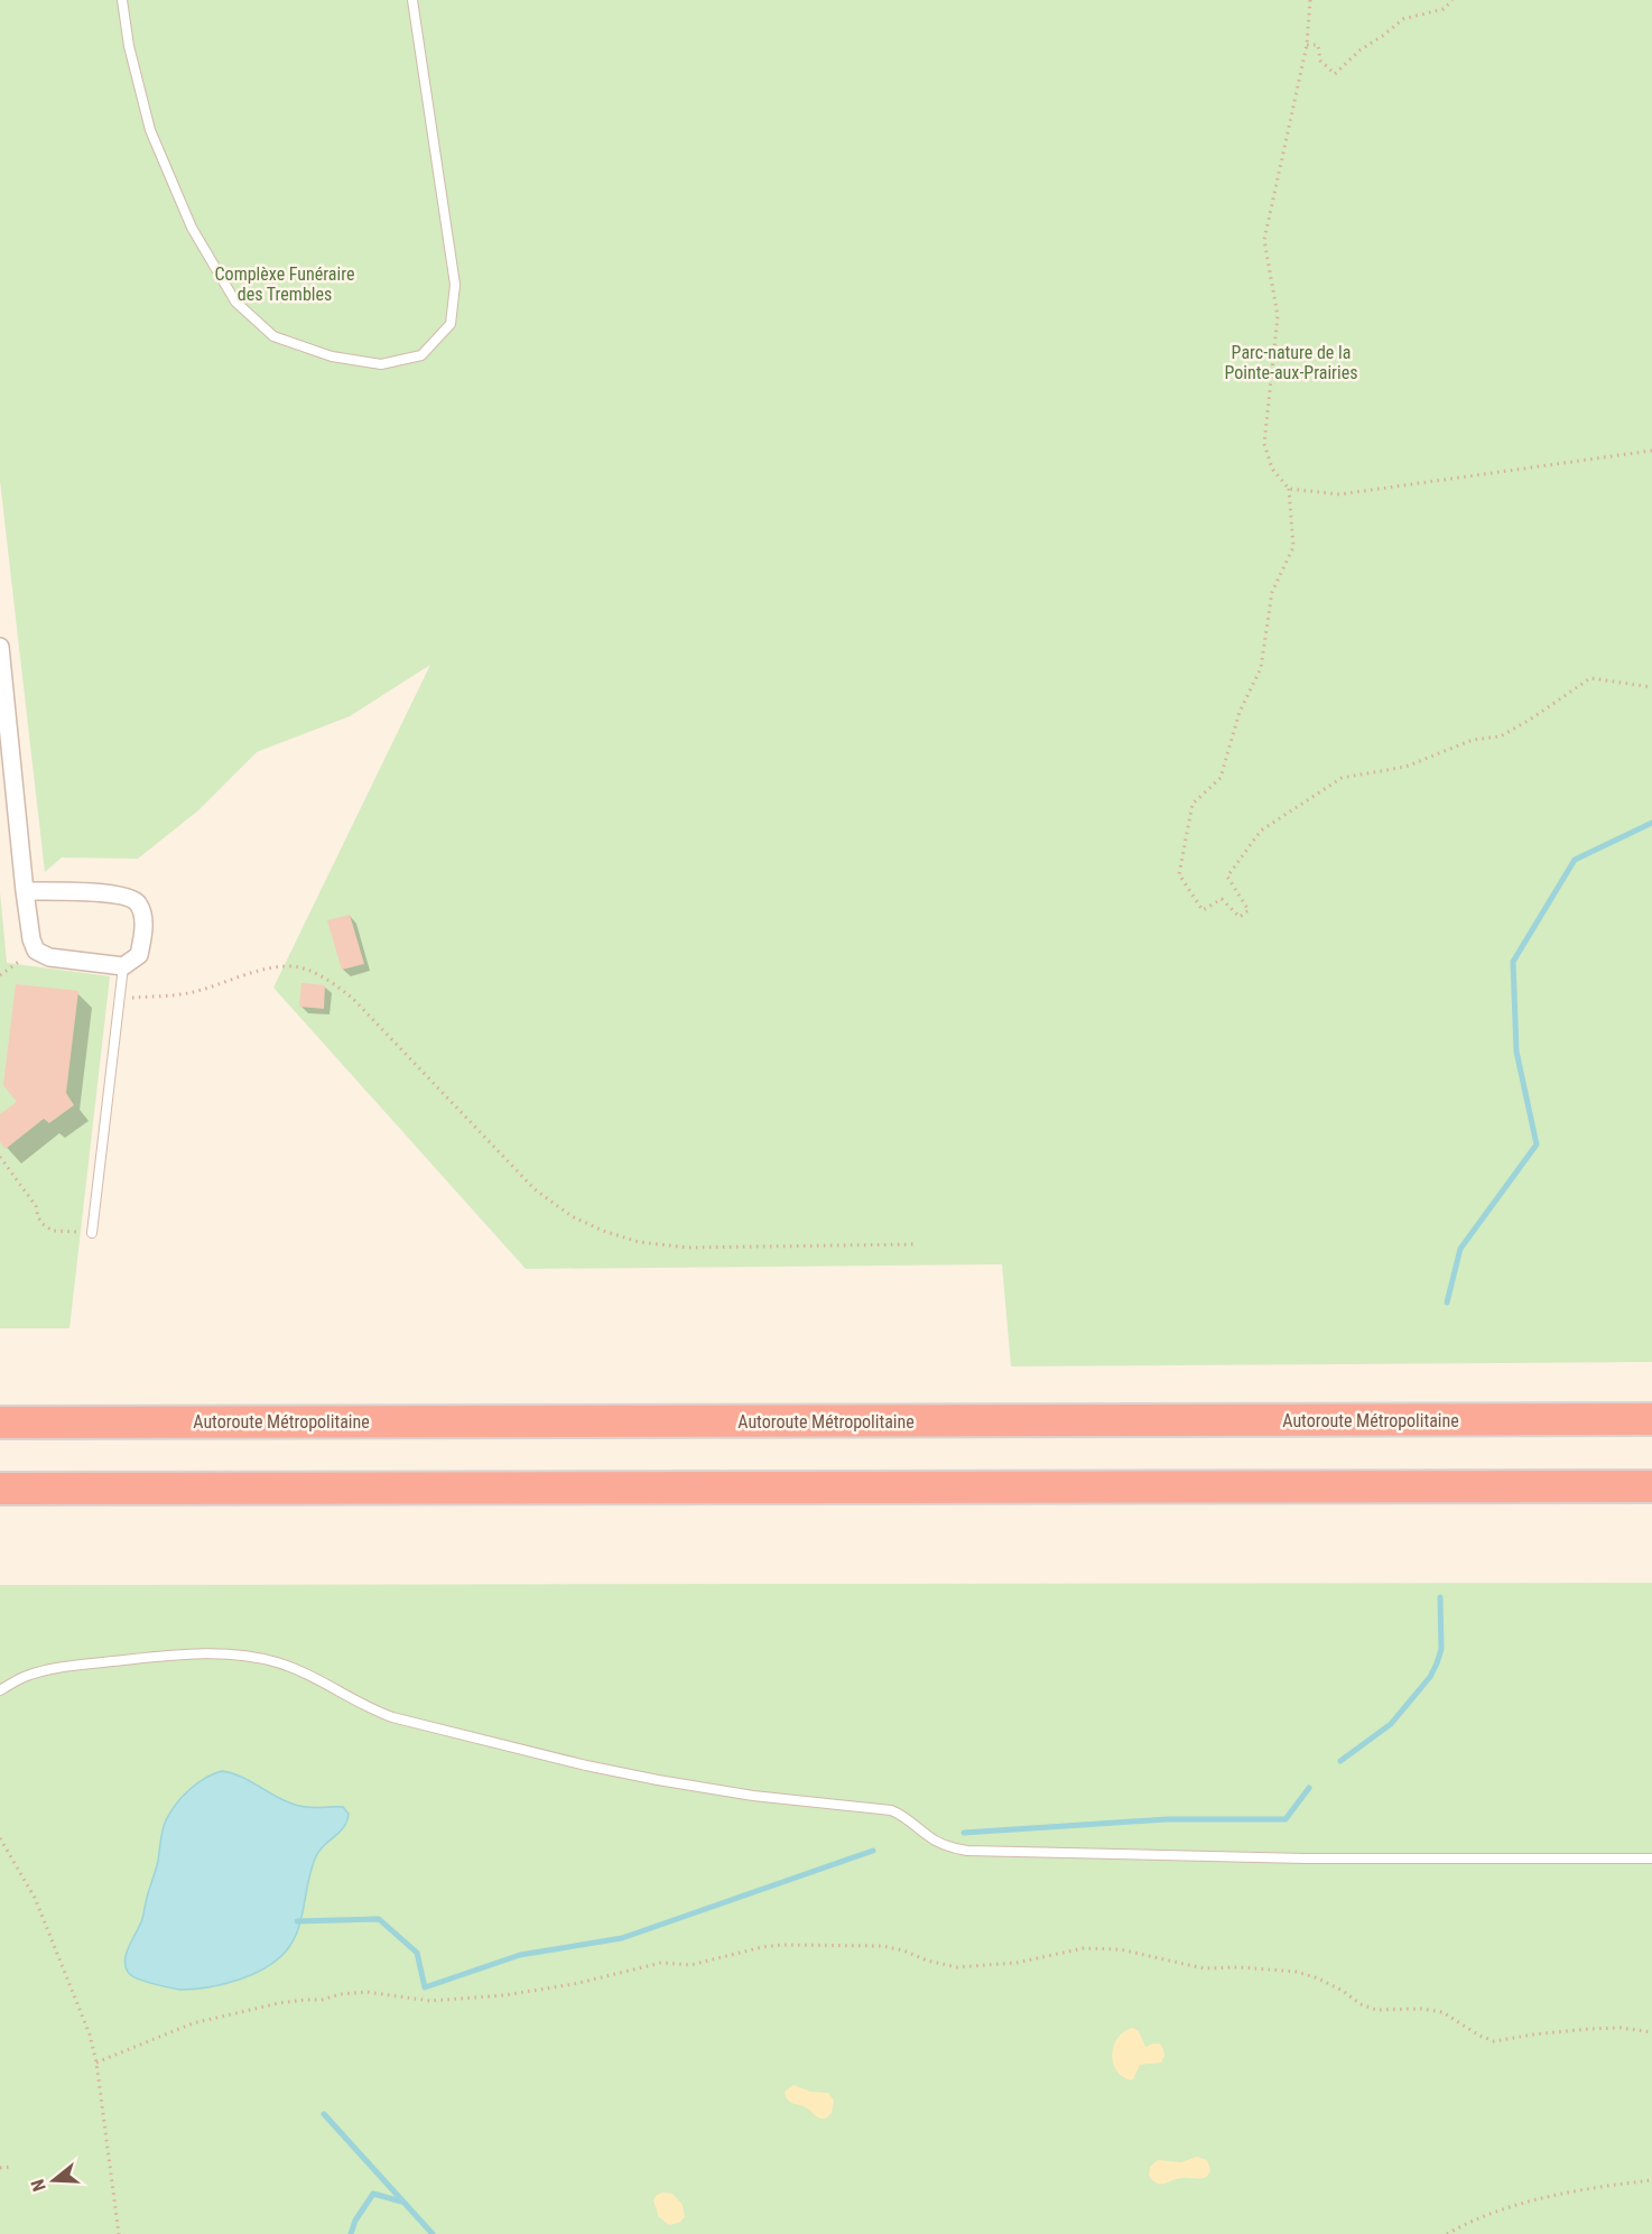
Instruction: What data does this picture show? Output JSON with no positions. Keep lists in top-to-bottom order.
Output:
{
  "streets": {
    "highway": ["Autoroute Métropolitaine"]
  },
  "parks": ["Complèxe Funéraire des Trembles", "Parc-nature de la Pointe-aux-Prairies"],
  "north": "left"
}
